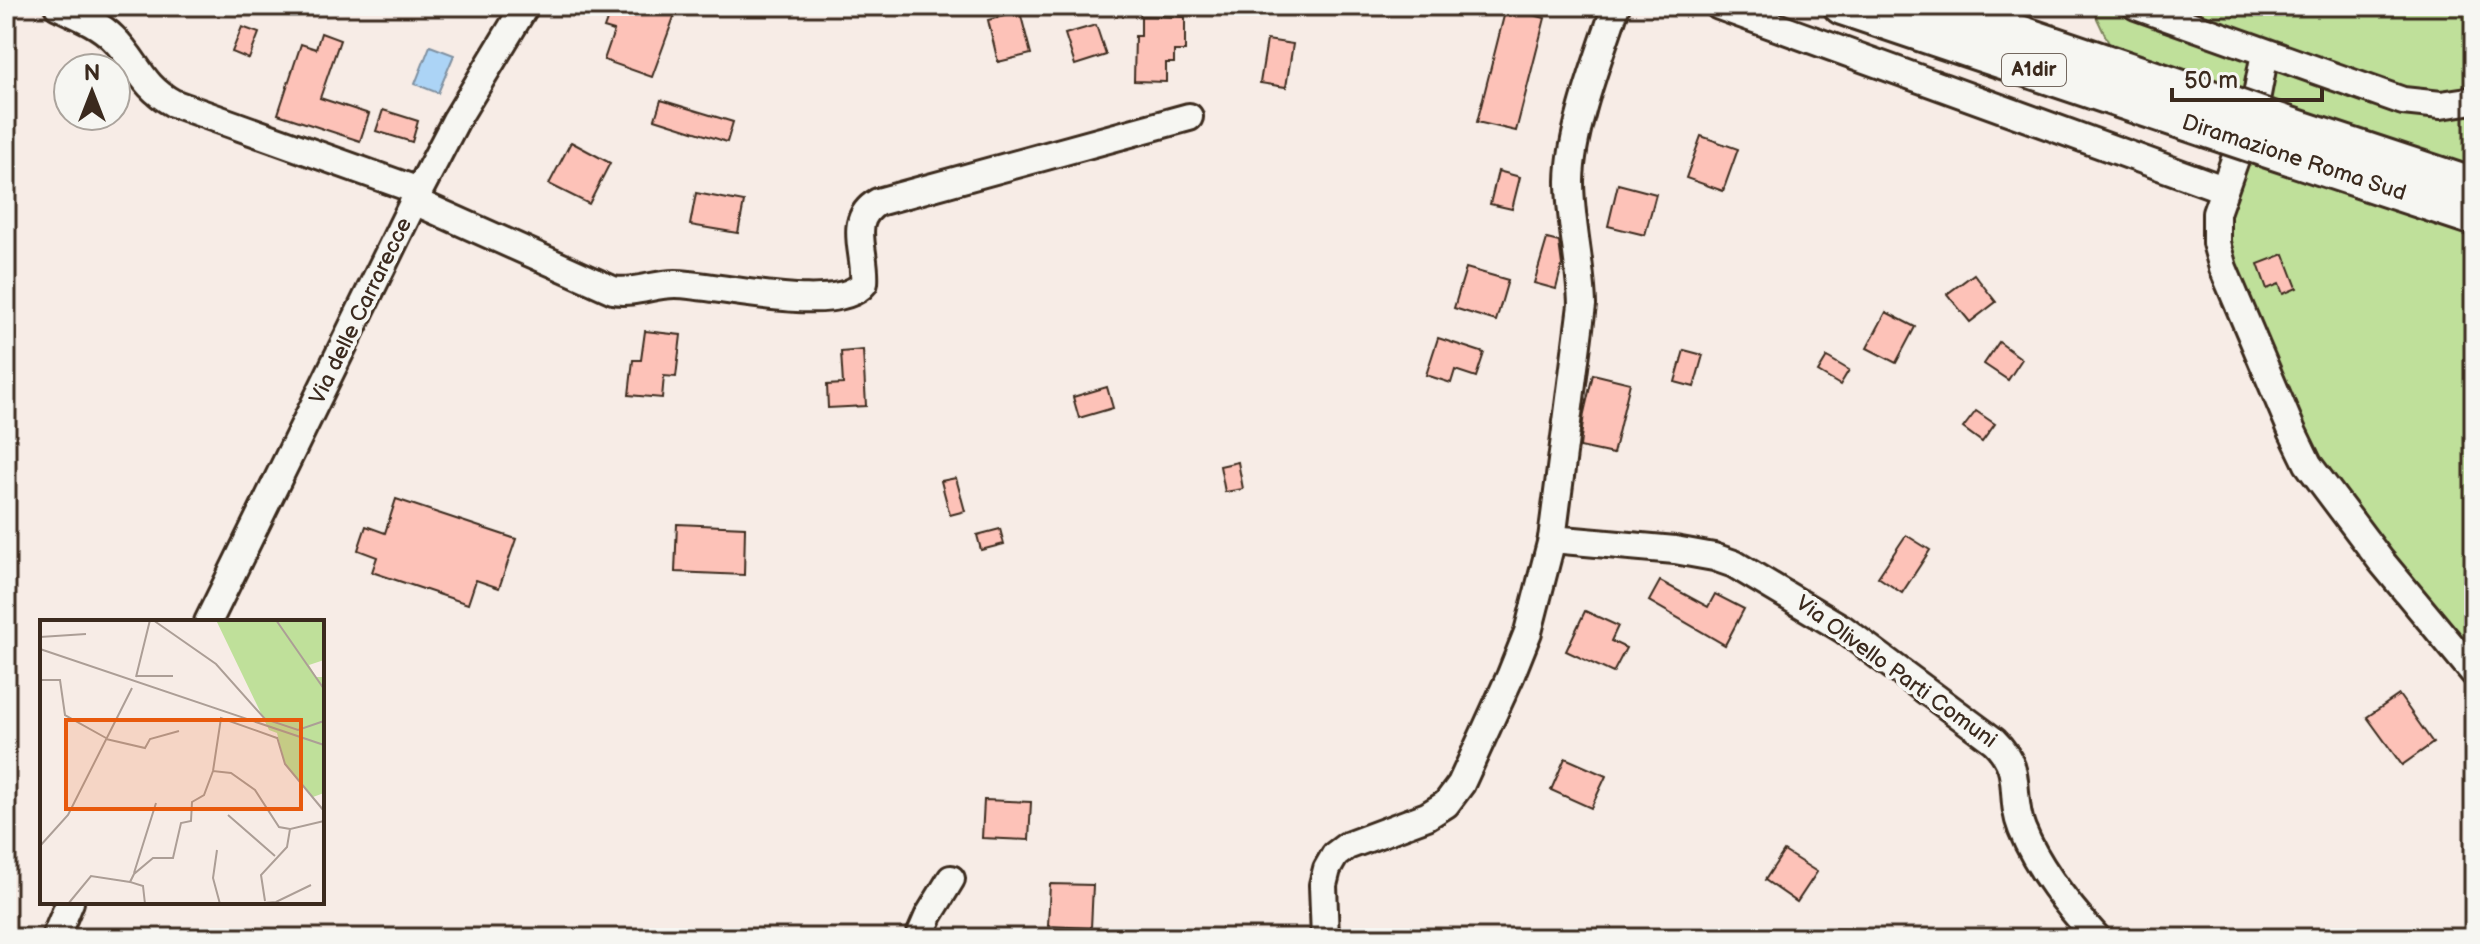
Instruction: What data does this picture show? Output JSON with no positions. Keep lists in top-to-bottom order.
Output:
{
  "streets": {
    "highway": ["A1dir", "Diramazione Roma Sud"],
    "street": ["Via delle Carrarecce", "Via Olivello Parti Comuni"]
  },
  "scale_bar": "50 m",
  "north": "top"
}
